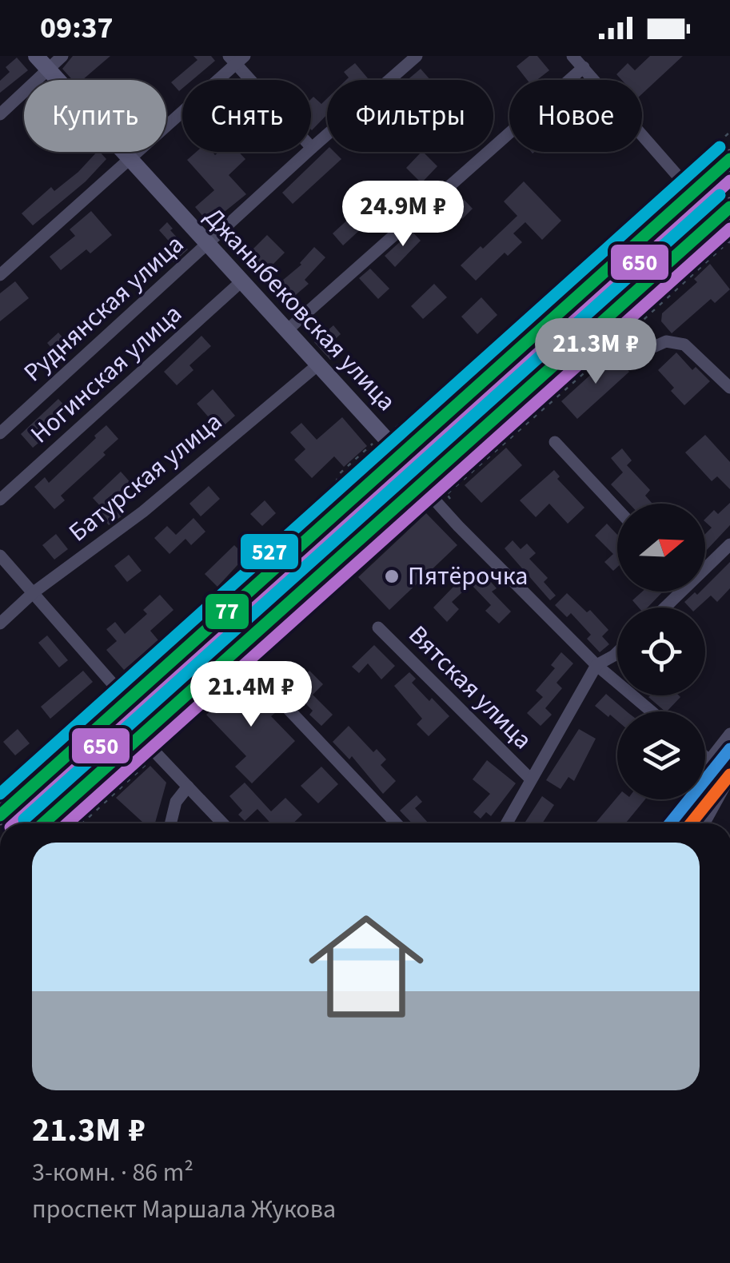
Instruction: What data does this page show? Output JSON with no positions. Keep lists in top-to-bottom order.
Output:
{
  "streets": {
    "main road": ["Джаныбековская улица"],
    "street": [
      "Руднянская улица",
      "Ногинская улица",
      "Батурская улица",
      "Вятская улица"
    ]
  },
  "crossings": [
    ["Руднянская улица", "Джаныбековская улица"],
    ["Джаныбековская улица", "Ногинская улица"],
    ["Джаныбековская улица", "Батурская улица"]
  ],
  "places": ["Пятёрочка"],
  "lines": ["transit line 527", "transit line 77", "transit line 650"],
  "north": "right",
  "page": {
    "status": "09:37",
    "chip": [
      "Купить",
      "Снять",
      "Фильтры",
      "Новое"
    ],
    "price": ["24.9M ₽", "21.3M ₽", "21.4M ₽"],
    "list": [
      {
        "name": "21.3M ₽",
        "note": "3-комн. · 86 m² · проспект Маршала Жукова"
      }
    ]
  }
}
